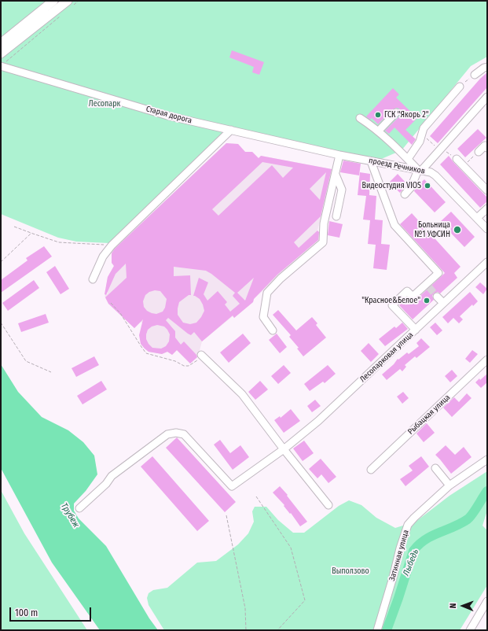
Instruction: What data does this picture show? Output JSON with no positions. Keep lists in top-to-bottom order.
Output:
{
  "streets": {
    "street": [
      "Старая дорога",
      "проезд Речников",
      "Лесопарковая улица",
      "Рыбацкая улица",
      "Затинная улица"
    ]
  },
  "crossings": [
    ["Старая дорога", "проезд Речников"]
  ],
  "water": ["Трубеж", "Лыбедь"],
  "parks": ["Лесопарк", "Выползово"],
  "places": [
    "ГСК \"Якорь 2\"",
    "Видеостудия VIOS",
    "Больница №1 УФСИН",
    "\"Красное&Белое\""
  ],
  "scale_bar": "100 m",
  "north": "left"
}
